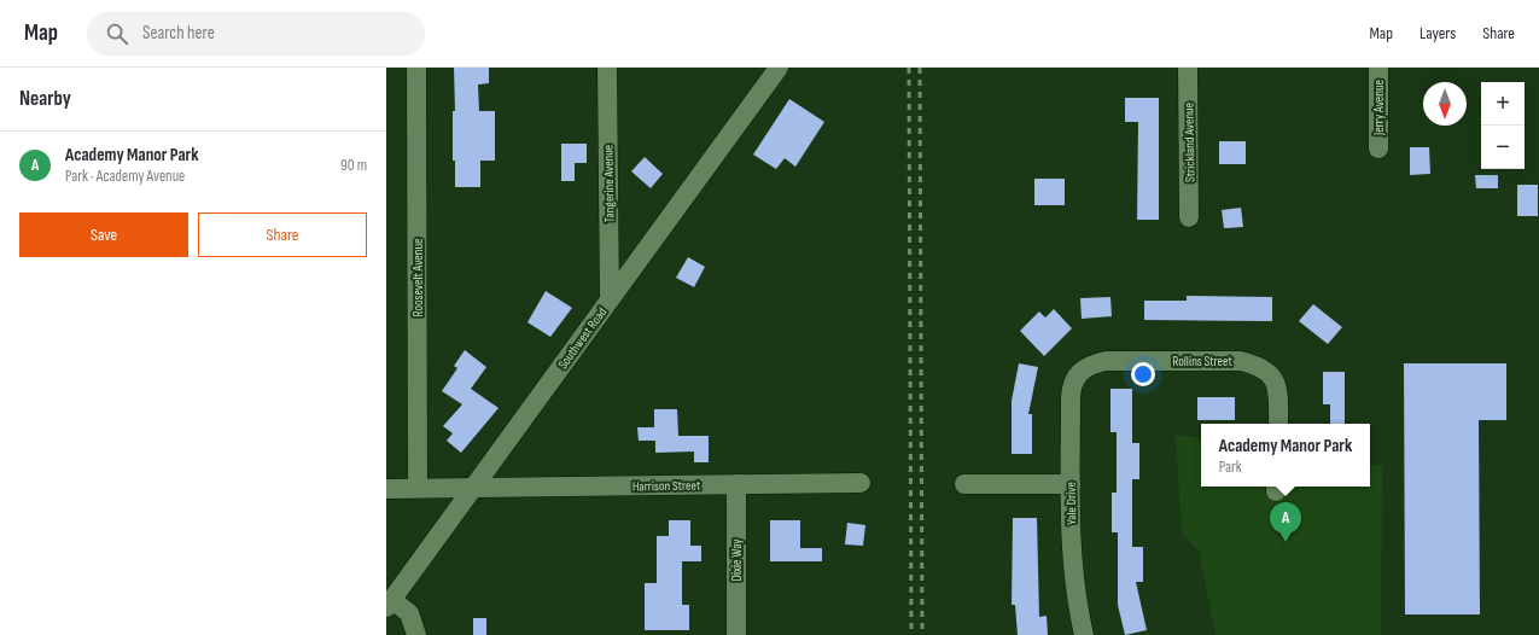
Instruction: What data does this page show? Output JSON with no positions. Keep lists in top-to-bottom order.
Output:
{
  "streets": {
    "street": [
      "Jerry Avenue",
      "Strickland Avenue",
      "Tangerine Avenue",
      "Roosevelt Avenue",
      "Southwest Road",
      "Rollins Street",
      "Harrison Street",
      "Yale Drive",
      "Dixie Way"
    ]
  },
  "crossings": [
    ["Tangerine Avenue", "Southwest Road"],
    ["Roosevelt Avenue", "Harrison Street"],
    ["Southwest Road", "Harrison Street"],
    ["Rollins Street", "Yale Drive"],
    ["Harrison Street", "Dixie Way"]
  ],
  "north": "bottom",
  "page": {
    "header": "Map",
    "search": "Search here",
    "nav": ["Map", "Layers", "Share"],
    "heading": "Nearby",
    "map_buttons": ["+", "−"],
    "list": [
      {
        "mark": "A",
        "name": "Academy Manor Park",
        "note": "Park · Academy Avenue",
        "value": "90 m"
      }
    ],
    "buttons": ["Save", "Share"],
    "popup": ["Academy Manor Park", "Park"],
    "pins": "A"
  }
}
